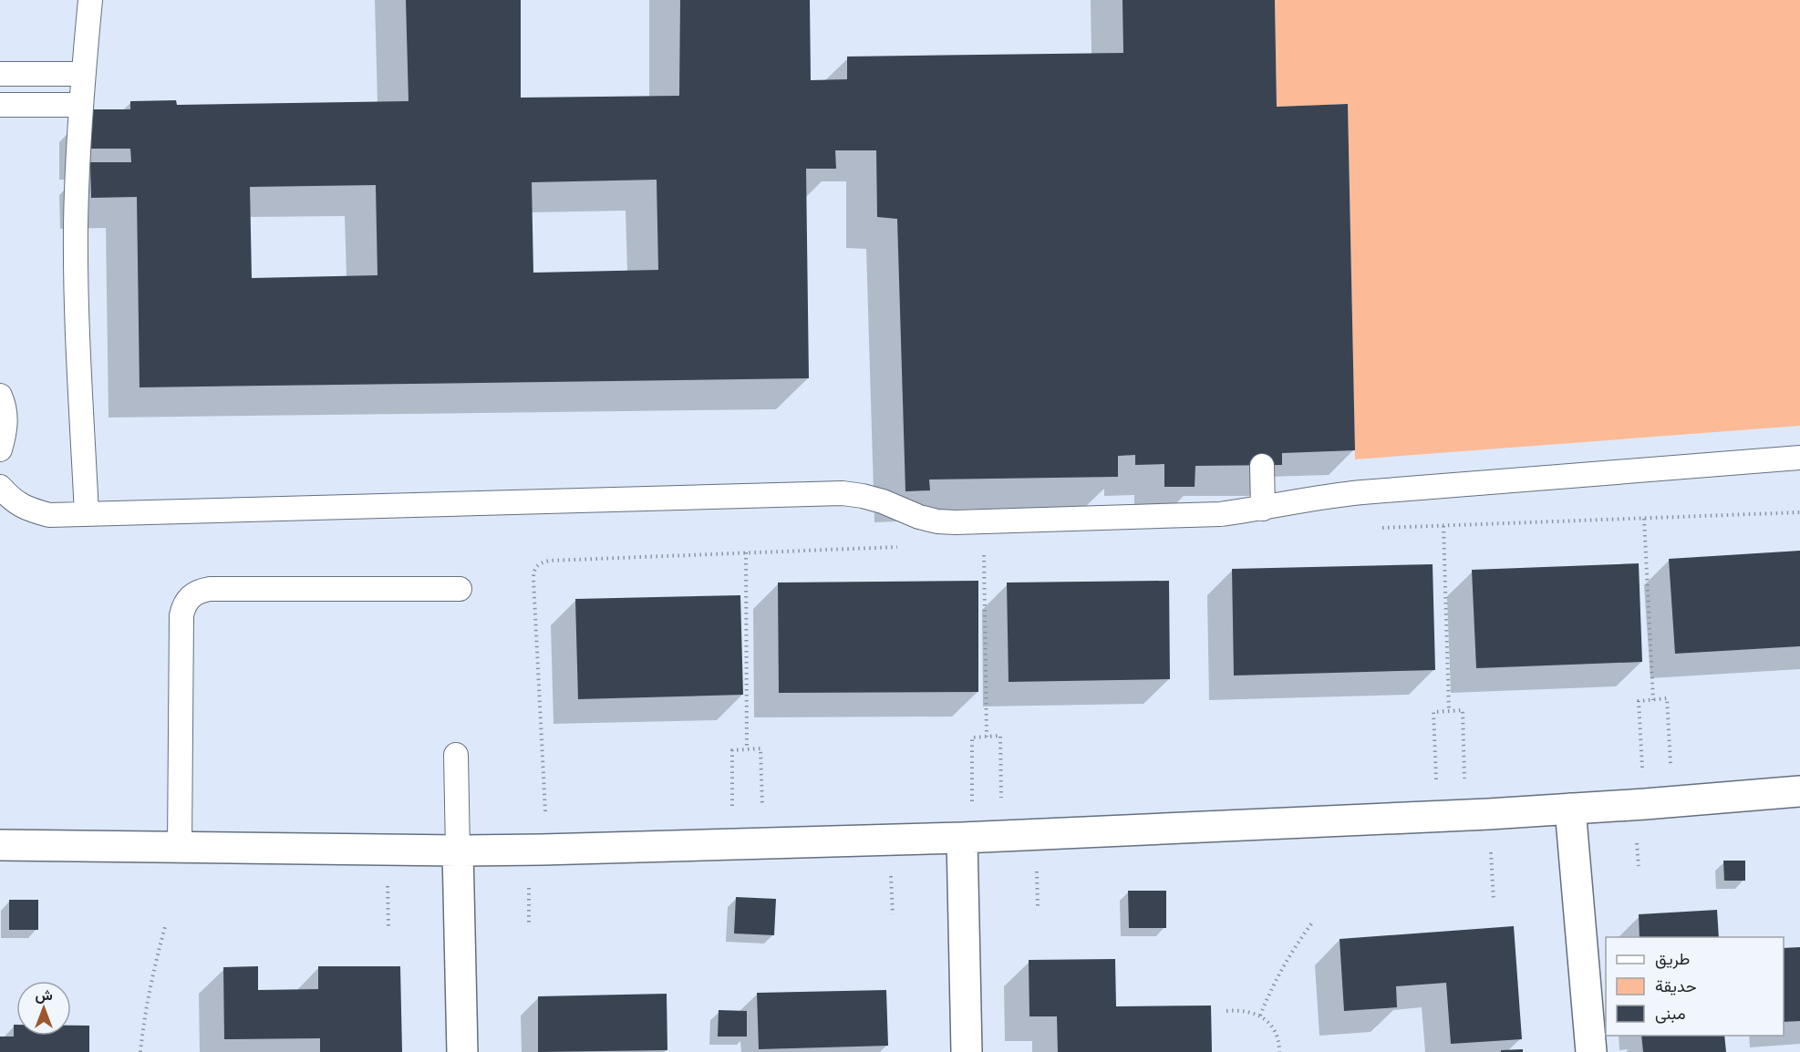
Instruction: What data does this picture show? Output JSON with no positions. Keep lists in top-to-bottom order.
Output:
{
  "legend": ["طريق", "حديقة", "مبنى"],
  "north": "top"
}
